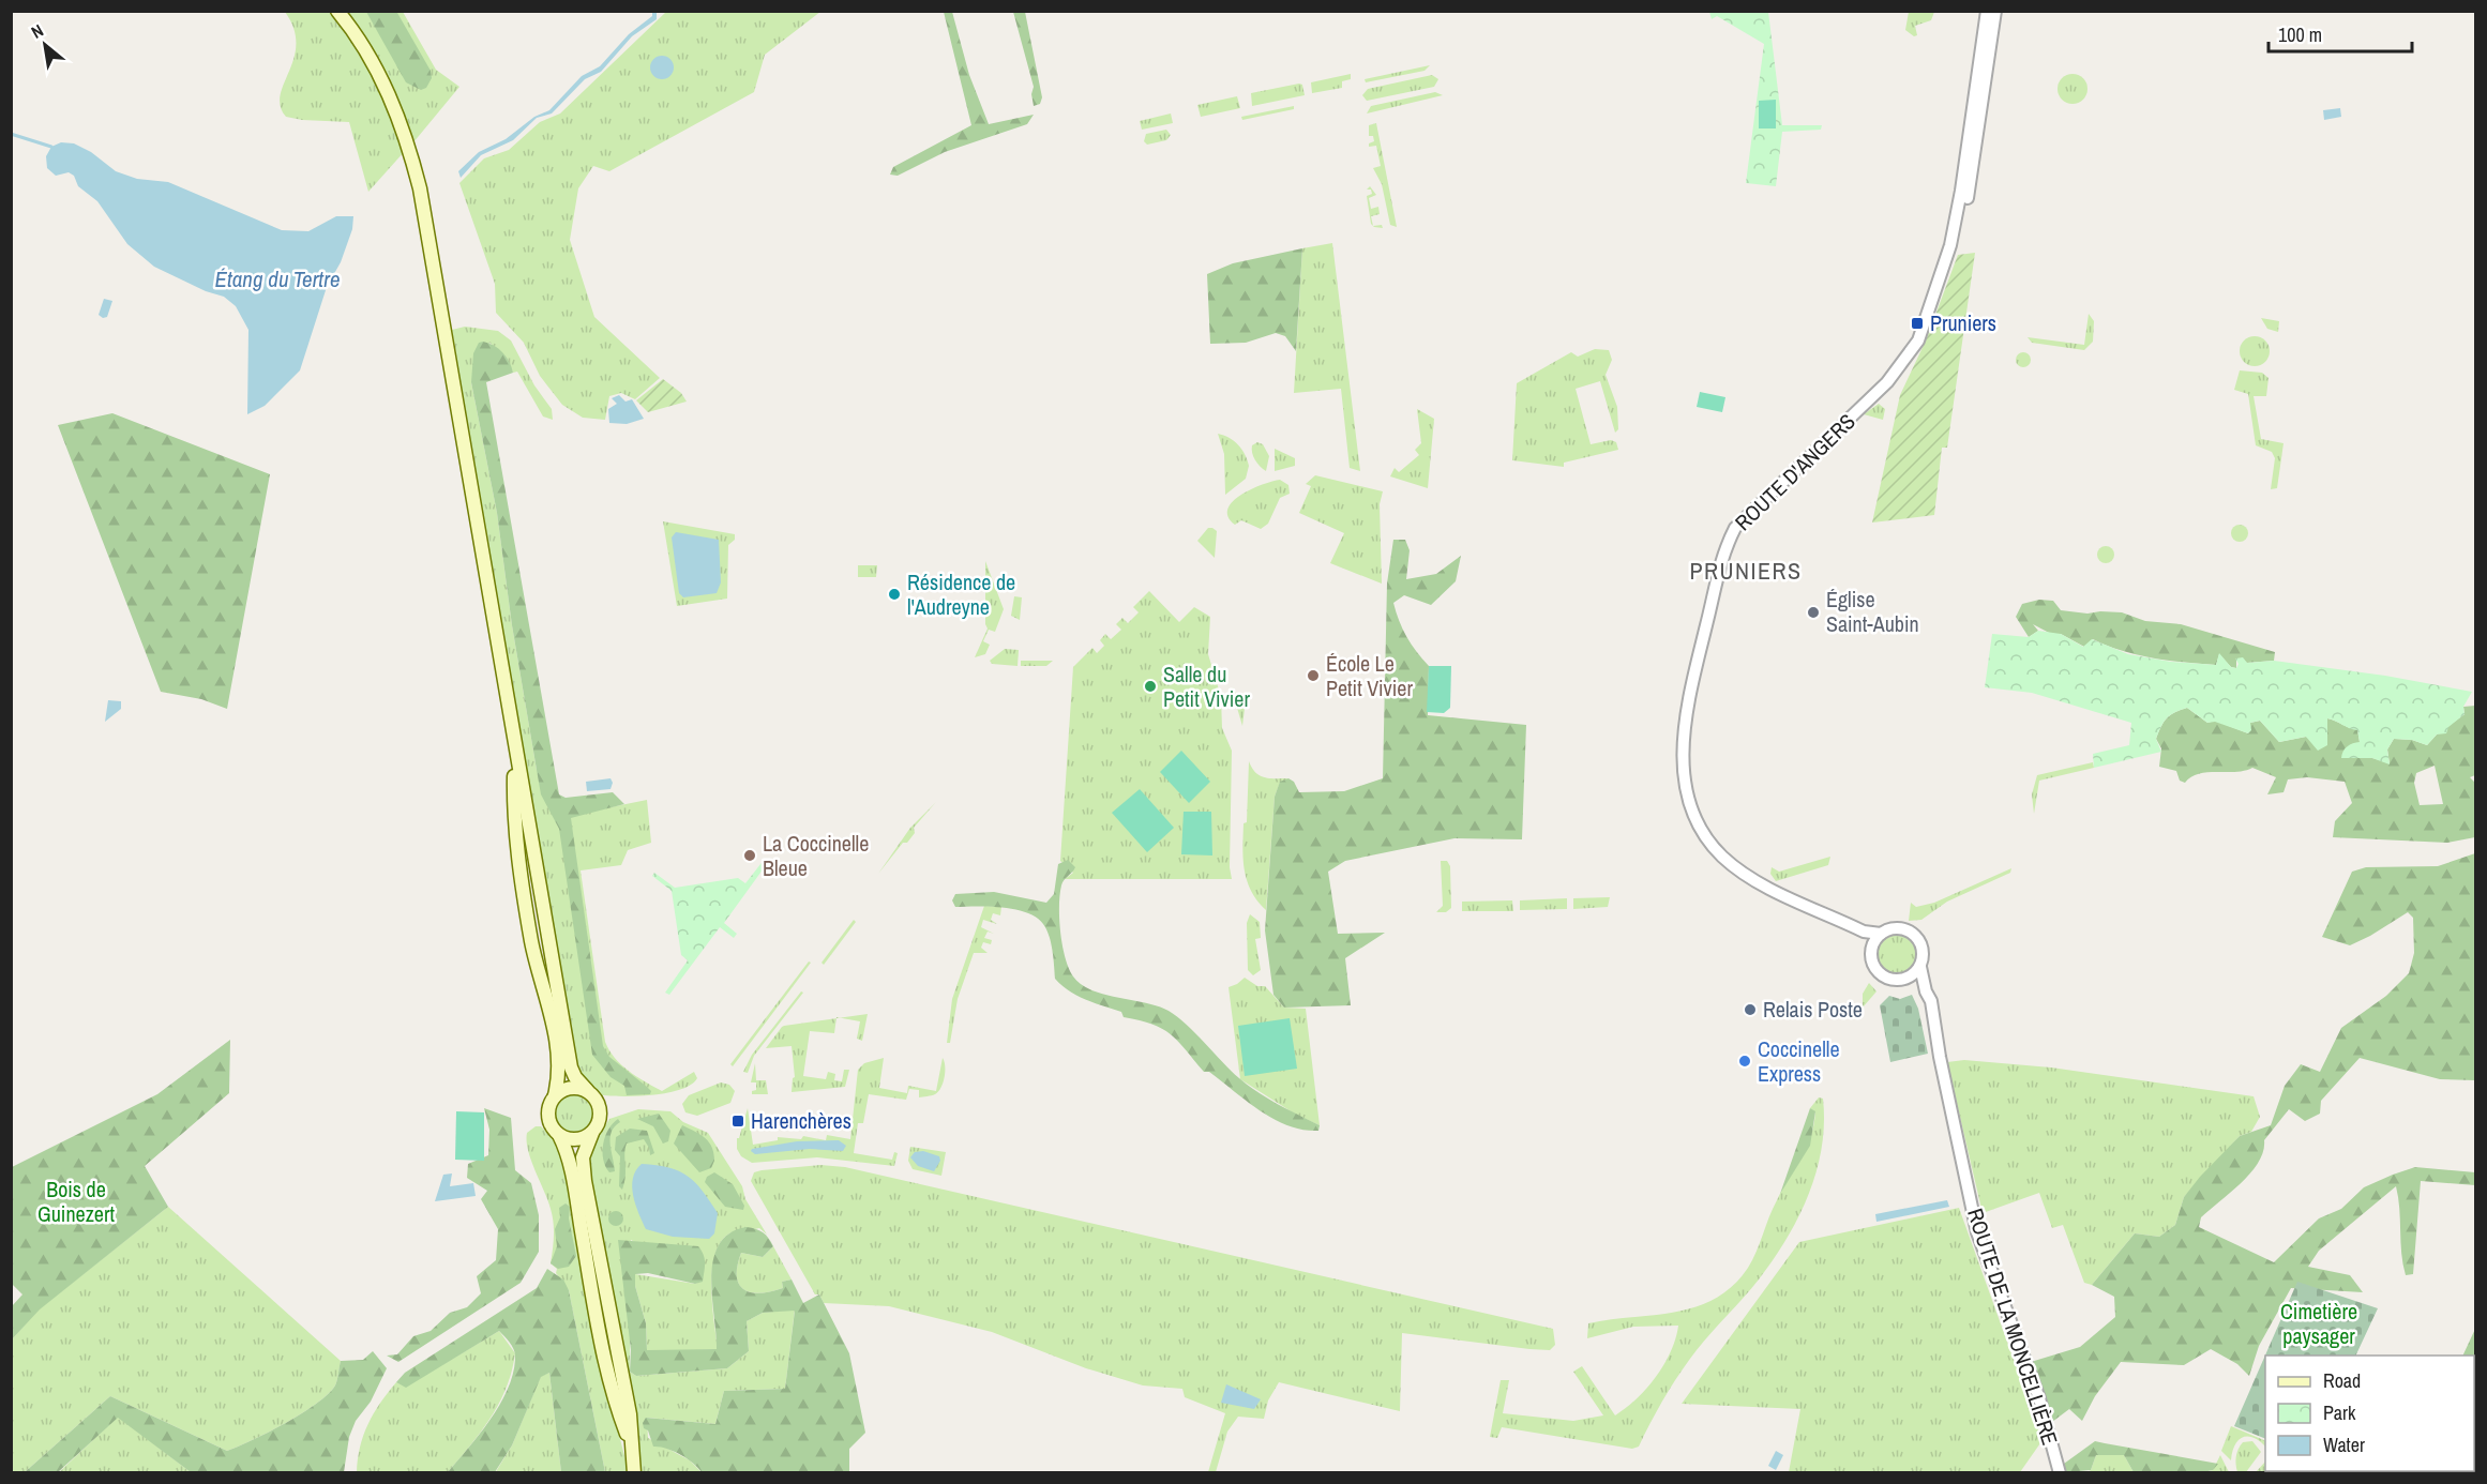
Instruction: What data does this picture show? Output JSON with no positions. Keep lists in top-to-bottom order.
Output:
{
  "streets": {
    "street": ["ROUTE D'ANGERS", "ROUTE DE LA MONCELLIÈRE"]
  },
  "crossings": [
    ["ROUTE D'ANGERS", "ROUTE DE LA MONCELLIÈRE"]
  ],
  "districts": ["PRUNIERS"],
  "water": ["Étang du Tertre"],
  "parks": ["Bois de Guinezert", "Cimetière paysager"],
  "places": {
    "transit": ["Pruniers", "Harenchères"],
    "other": [
      "Résidence de l'Audreyne",
      "Église Saint-Aubin",
      "École Le Petit Vivier",
      "Salle du Petit Vivier",
      "La Coccinelle Bleue",
      "Relais Poste",
      "Coccinelle Express"
    ]
  },
  "legend": ["Road", "Park", "Water"],
  "scale_bar": "100 m",
  "north": "top left"
}
